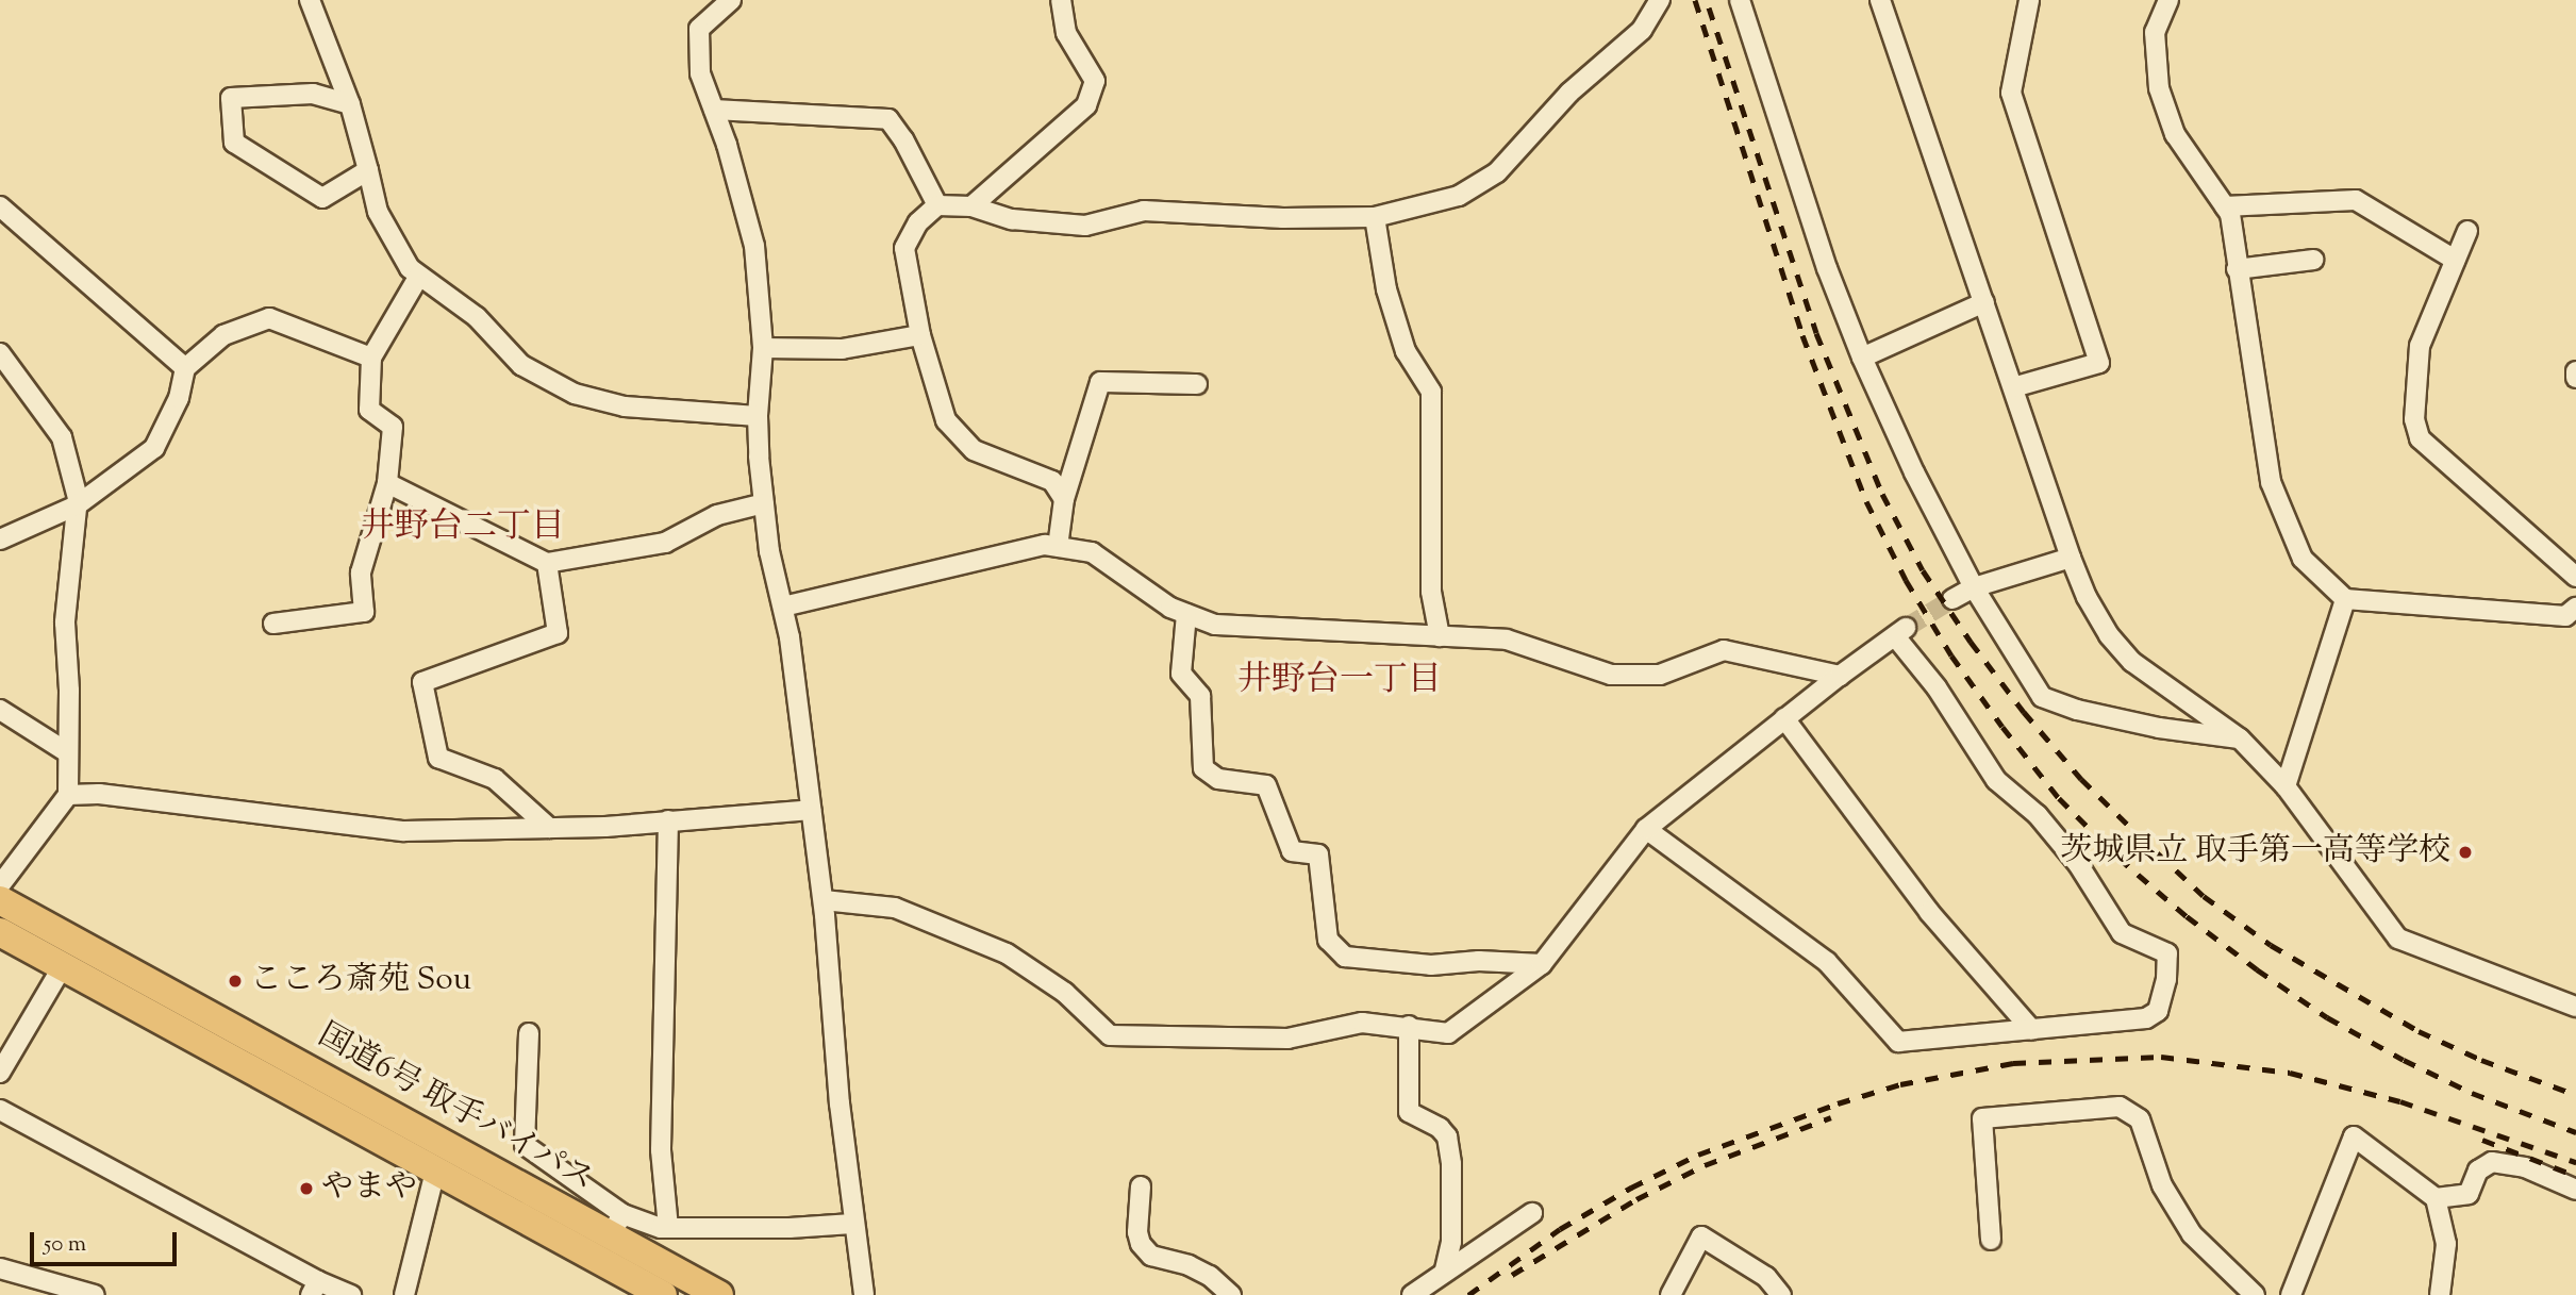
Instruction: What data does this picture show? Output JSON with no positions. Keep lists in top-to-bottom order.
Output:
{
  "streets": {
    "highway": ["国道6号 取手バイパス"]
  },
  "districts": ["井野台二丁目", "井野台一丁目"],
  "places": ["茨城県立 取手第一高等学校", "こころ斎苑 Sou", "やまや"],
  "scale_bar": "50 m"
}
